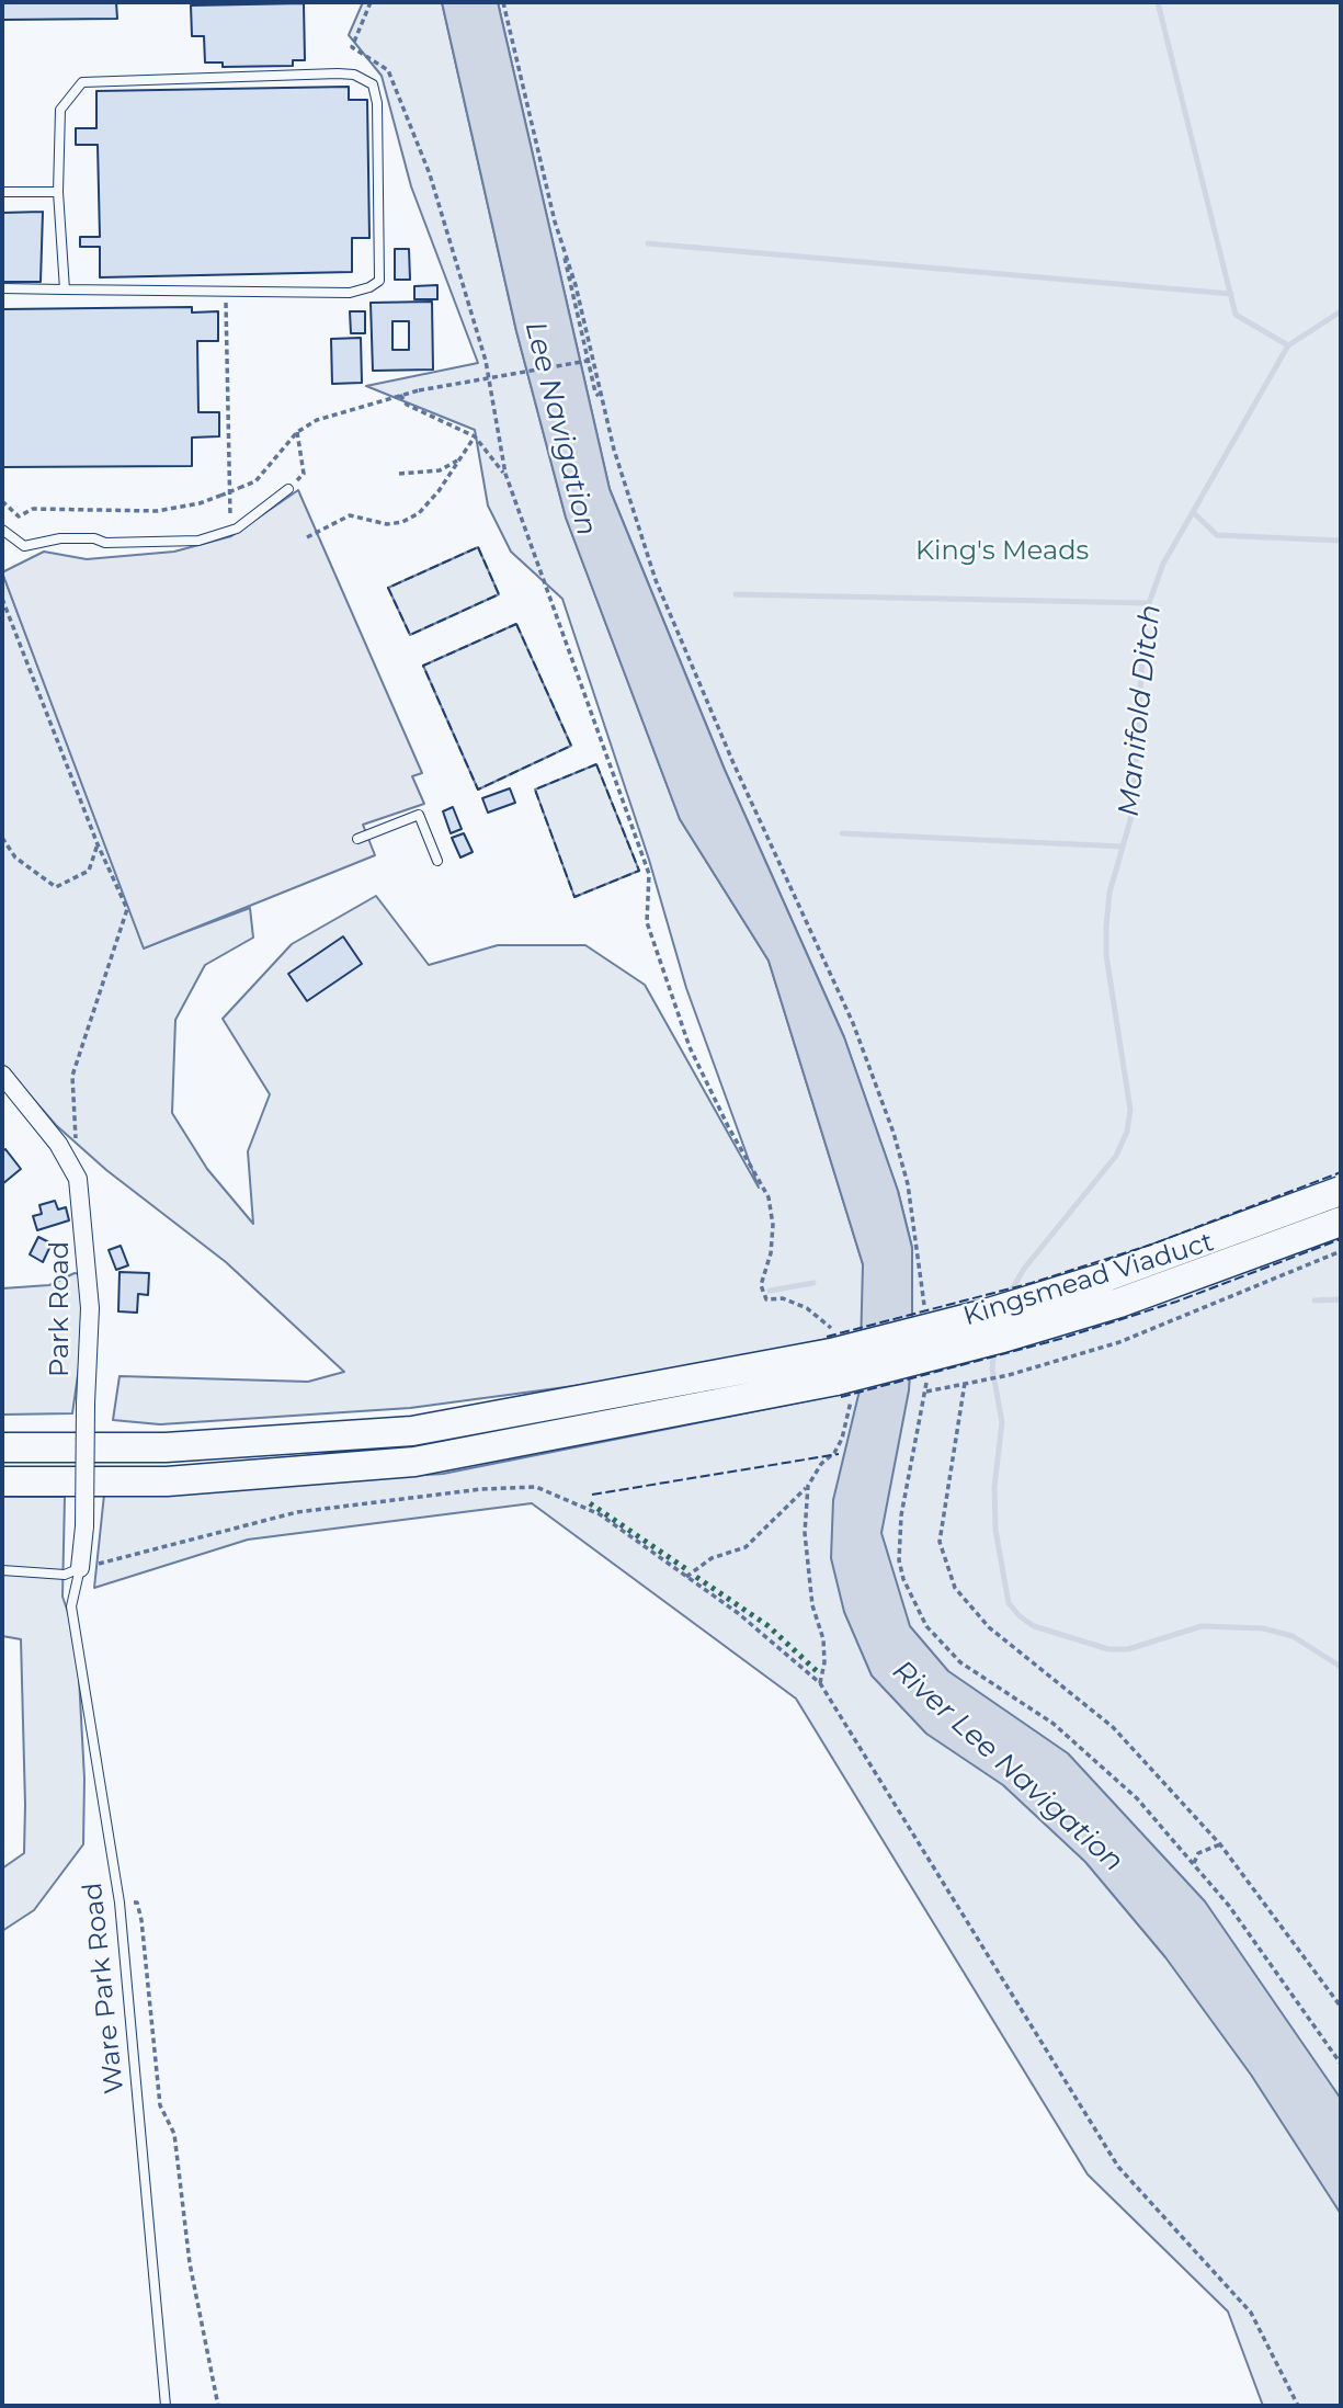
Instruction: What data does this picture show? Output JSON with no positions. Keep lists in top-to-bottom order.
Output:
{
  "streets": {
    "highway": ["Kingsmead Viaduct"],
    "street": ["Park Road"],
    "lane": ["Ware Park Road"]
  },
  "crossings": [
    ["Park Road", "Ware Park Road"]
  ],
  "water": ["Lee Navigation", "Manifold Ditch", "River Lee Navigation"],
  "parks": ["King's Meads"]
}
